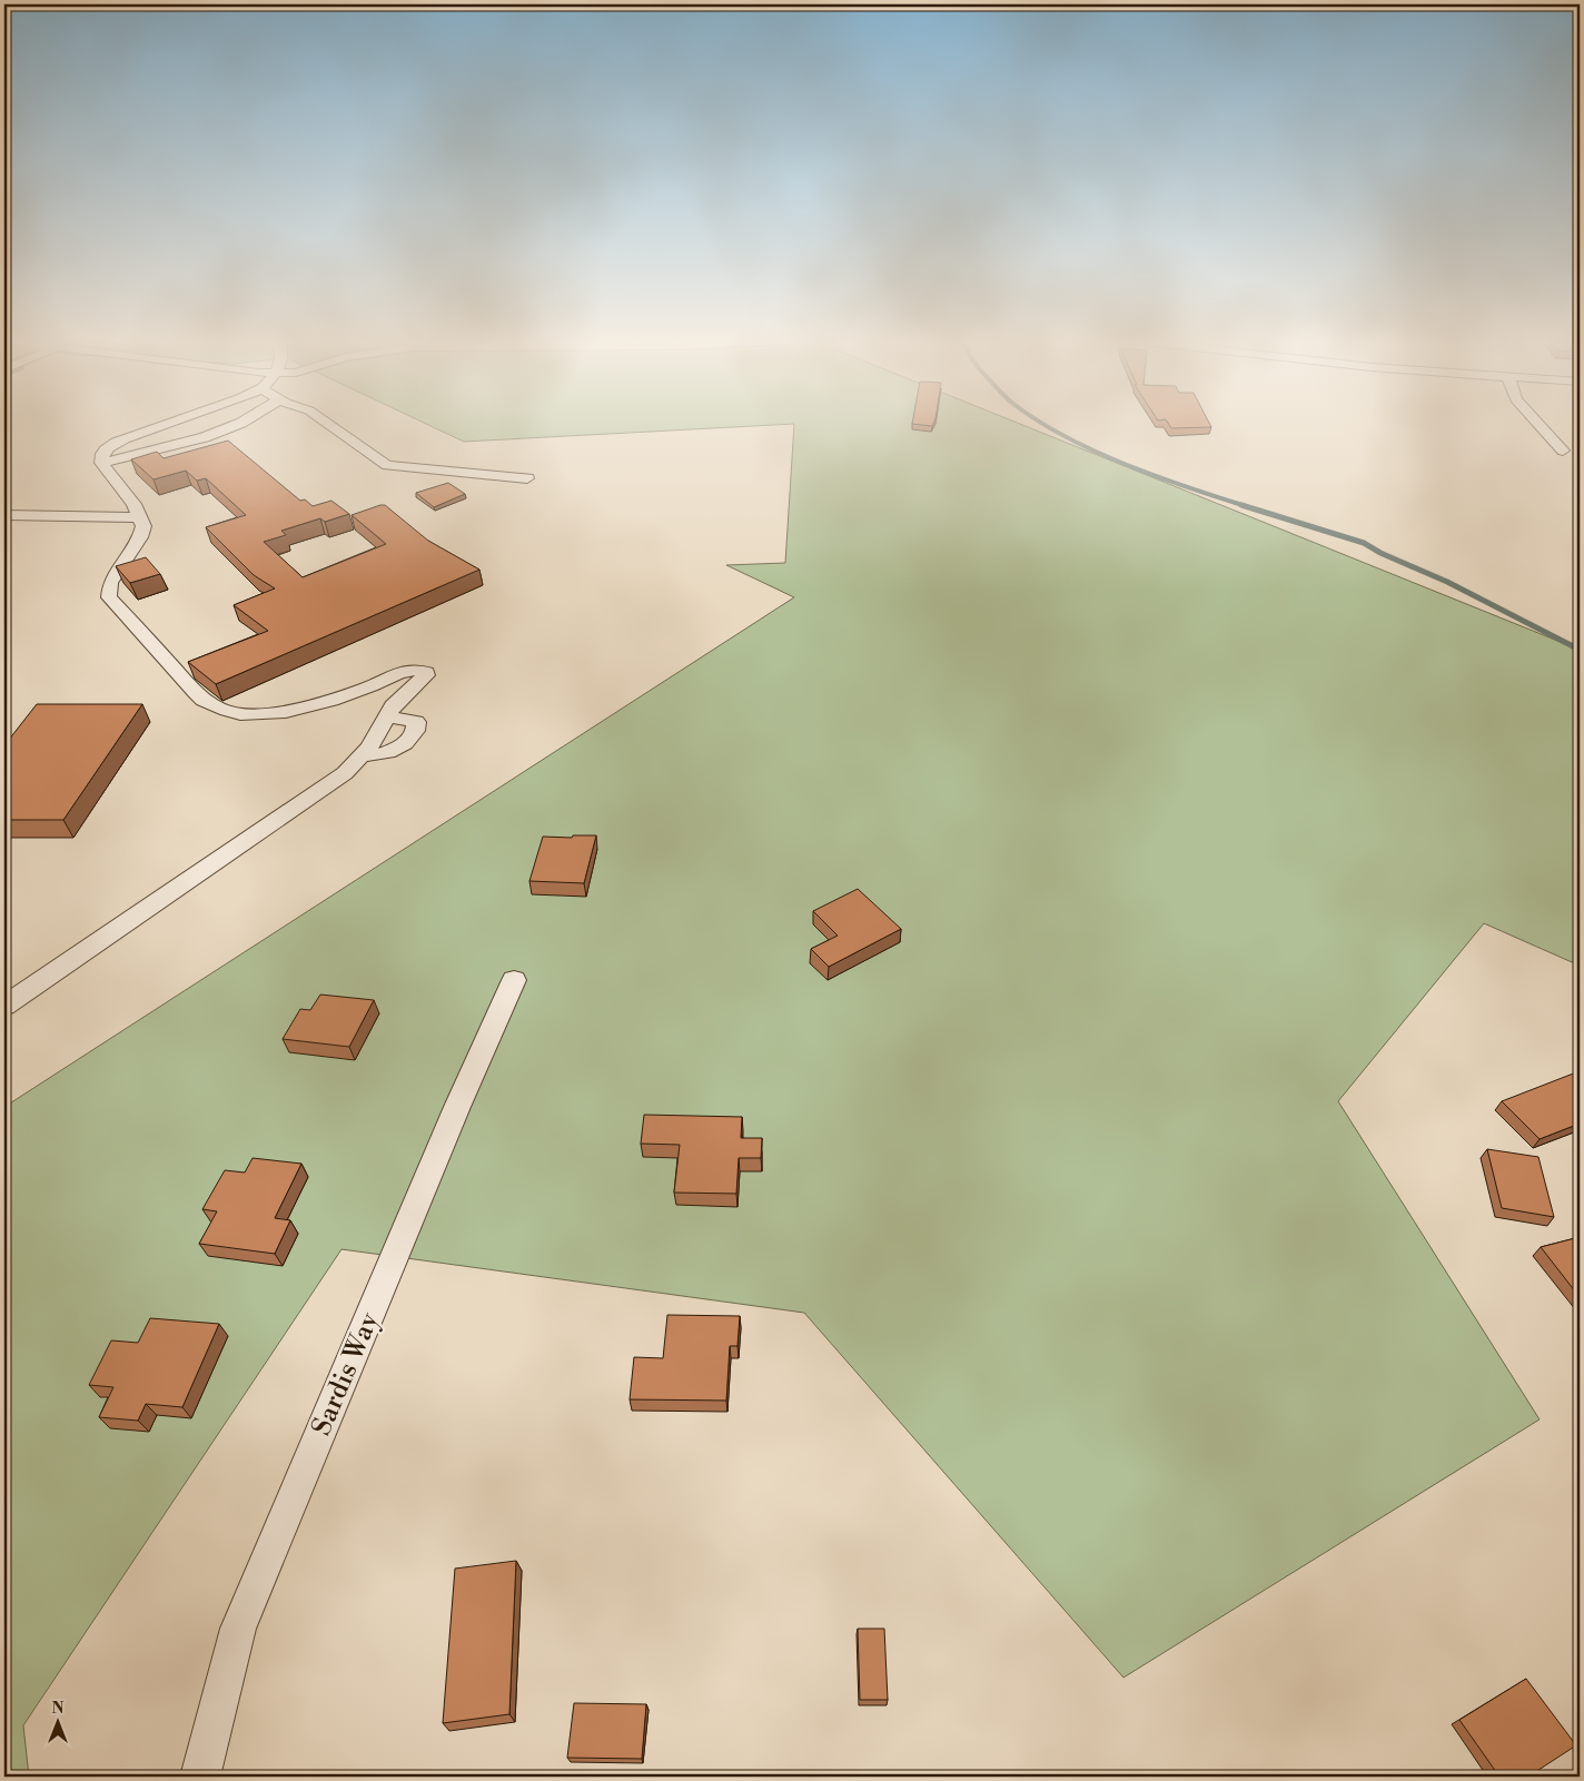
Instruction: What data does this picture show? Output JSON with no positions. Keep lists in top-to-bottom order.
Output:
{
  "streets": {
    "street": ["Sardis Way"]
  },
  "north": "top"
}
